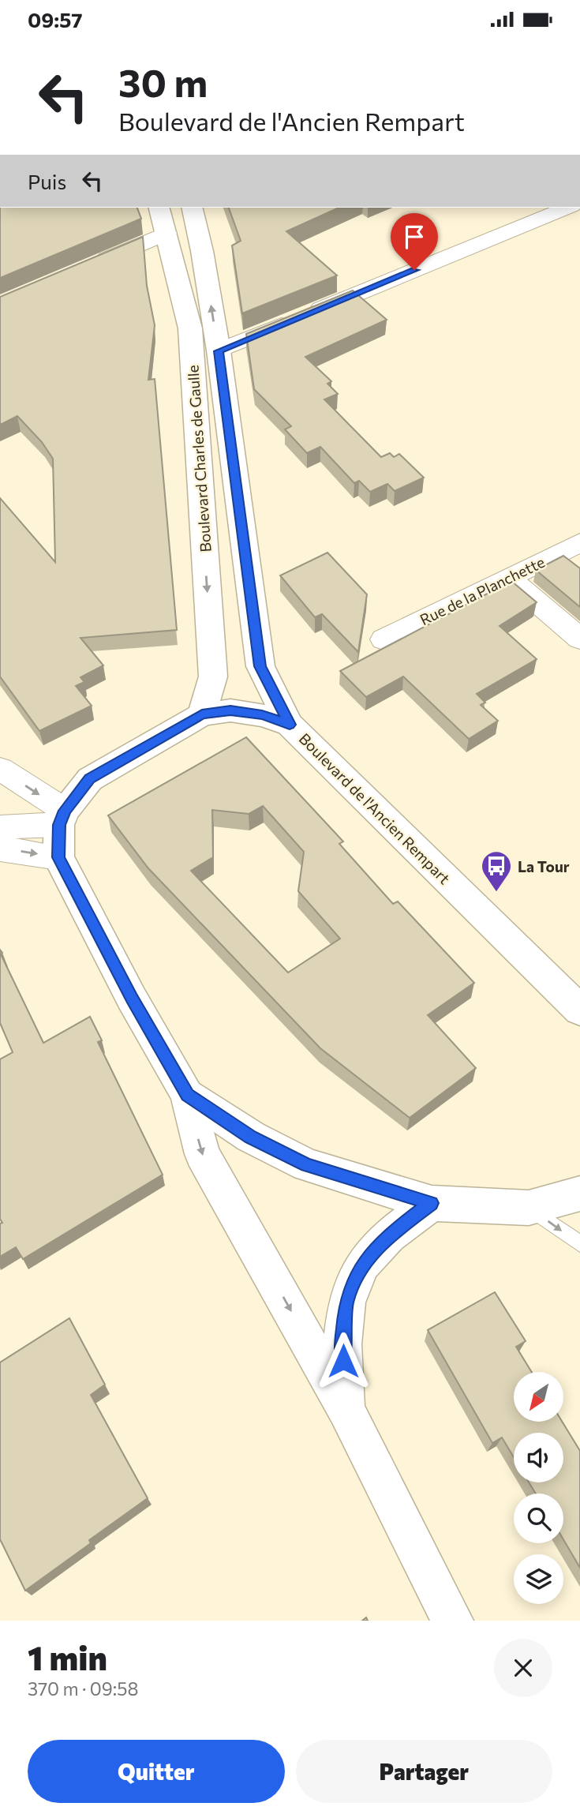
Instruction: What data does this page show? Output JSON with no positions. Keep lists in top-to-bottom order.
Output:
{
  "streets": {
    "main road": ["Boulevard Charles de Gaulle", "Boulevard de l'Ancien Rempart"],
    "street": ["Rue de la Planchette"]
  },
  "crossings": [
    ["Boulevard Charles de Gaulle", "Boulevard de l'Ancien Rempart"]
  ],
  "places": {
    "bus stop": ["La Tour"]
  },
  "north": "bottom left",
  "page": {
    "status": "09:57",
    "turn": ["30 m", "Boulevard de l'Ancien Rempart"],
    "then": "Puis",
    "heading": ["1 min", "370 m · 09:58"],
    "buttons": ["Quitter", "Partager"]
  }
}
